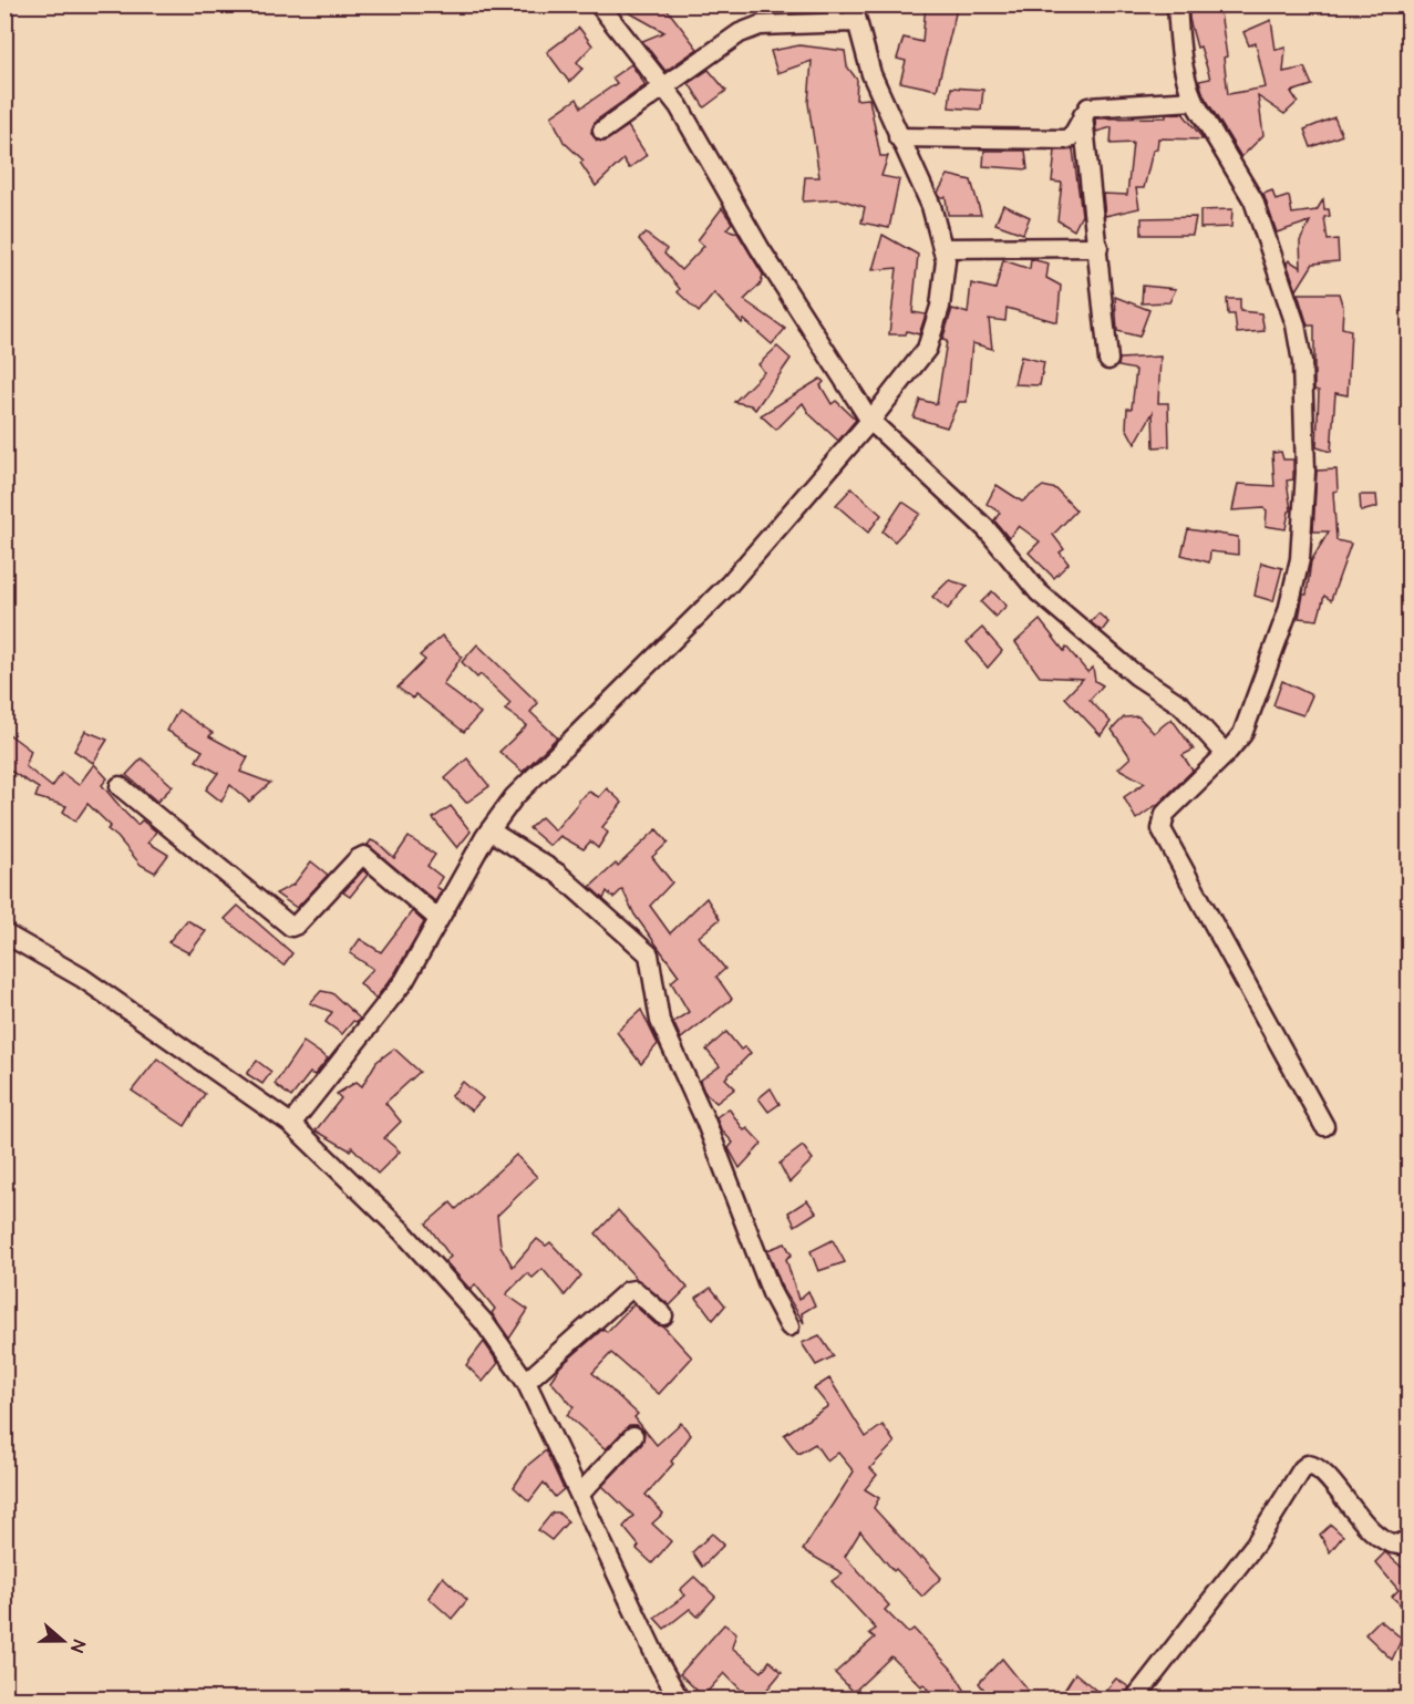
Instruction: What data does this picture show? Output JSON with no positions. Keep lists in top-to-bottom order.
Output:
{
  "north": "right"
}
